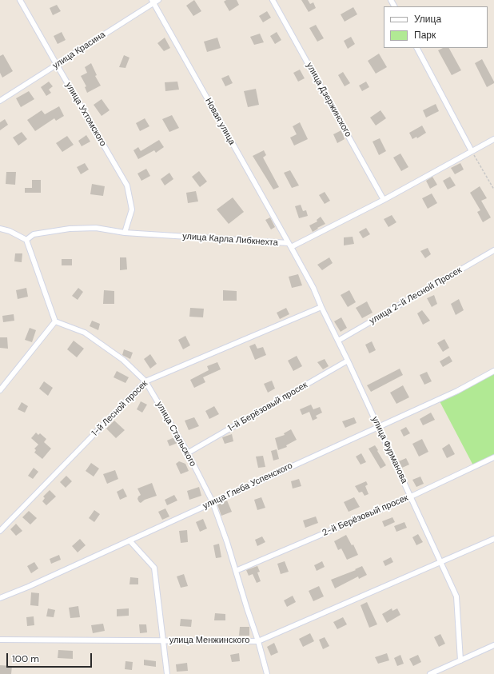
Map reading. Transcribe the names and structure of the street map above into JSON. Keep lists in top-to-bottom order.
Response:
{
  "streets": {
    "street": [
      "улица Красина",
      "улица Дзержинского",
      "улица Ухтомского",
      "Новая улица",
      "улица Карла Либкнехта",
      "улица 2-й Лесной Просек",
      "1-й Берёзовый просек",
      "1-й Лесной просек",
      "улица Стальского",
      "улица Фурманова",
      "улица Глеба Успенского",
      "2-й Берёзовый просек",
      "улица Менжинского"
    ]
  },
  "crossings": [
    ["улица Красина", "улица Ухтомского"],
    ["улица Красина", "Новая улица"],
    ["улица Ухтомского", "улица Карла Либкнехта"],
    ["Новая улица", "улица Карла Либкнехта"],
    ["Новая улица", "улица Фурманова"],
    ["улица Карла Либкнехта", "улица Фурманова"],
    ["улица 2-й Лесной Просек", "улица Фурманова"],
    ["1-й Берёзовый просек", "улица Стальского"],
    ["1-й Берёзовый просек", "улица Фурманова"],
    ["1-й Лесной просек", "улица Стальского"],
    ["1-й Лесной просек", "улица Фурманова"],
    ["улица Стальского", "улица Глеба Успенского"],
    ["улица Стальского", "2-й Берёзовый просек"],
    ["улица Стальского", "улица Менжинского"],
    ["улица Фурманова", "улица Глеба Успенского"],
    ["улица Фурманова", "2-й Берёзовый просек"],
    ["улица Фурманова", "улица Менжинского"]
  ],
  "legend": ["Улица", "Парк"],
  "scale_bar": "100 m"
}
